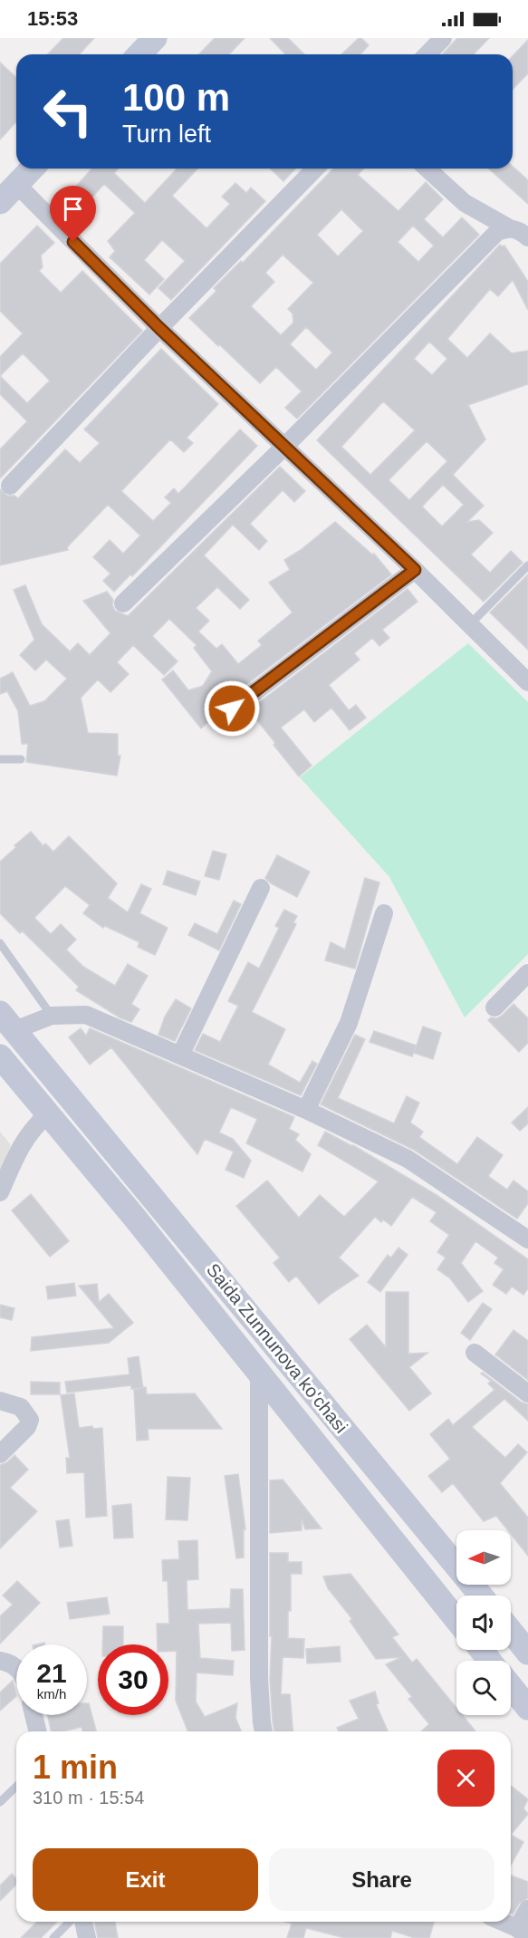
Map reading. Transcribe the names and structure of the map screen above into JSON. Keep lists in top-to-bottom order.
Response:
{
  "streets": {
    "main road": ["Saida Zunnunova ko'chasi"]
  },
  "north": "left",
  "page": {
    "status": "15:53",
    "turn": ["100 m", "Turn left"],
    "speed": "21 km/h",
    "limit": "30",
    "heading": ["1 min", "310 m · 15:54"],
    "buttons": ["Exit", "Share"]
  }
}
